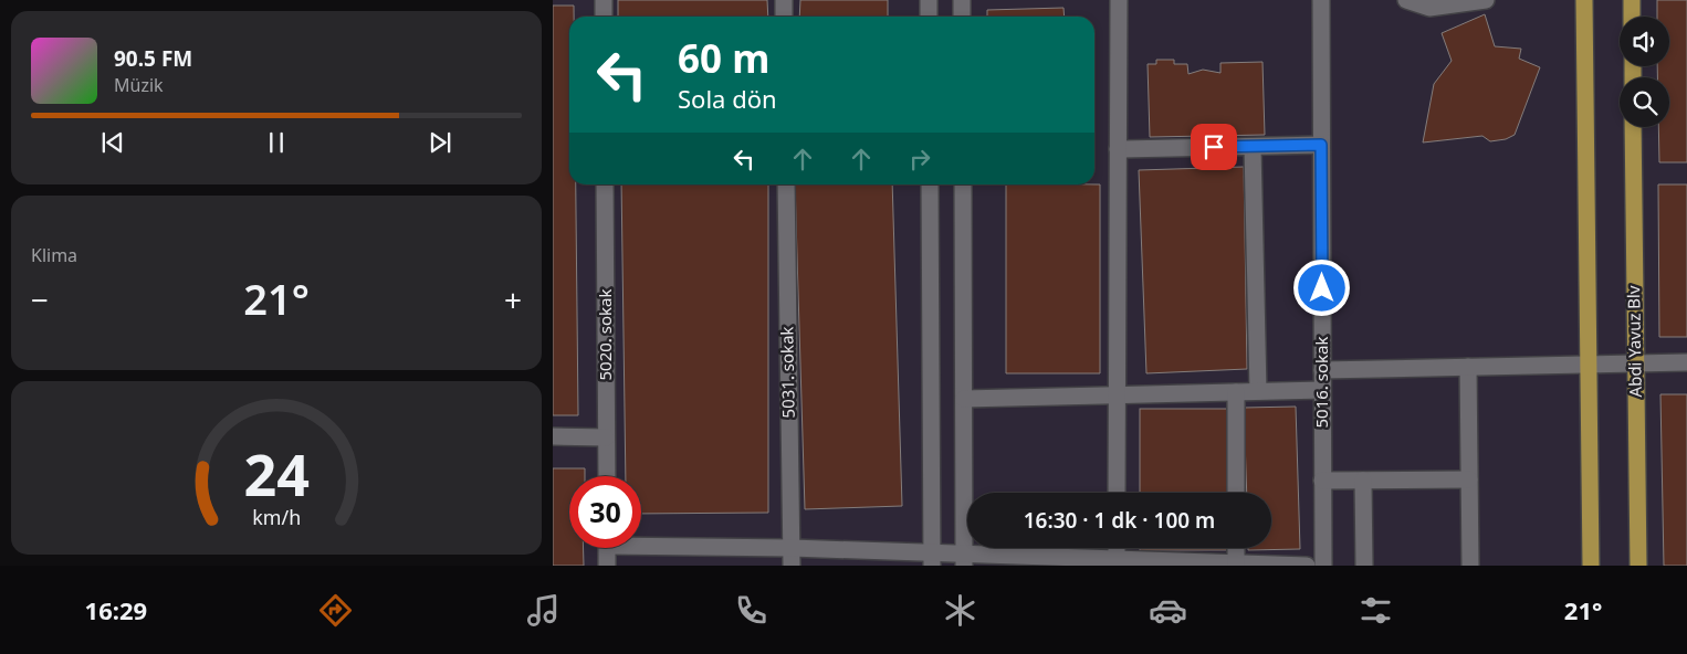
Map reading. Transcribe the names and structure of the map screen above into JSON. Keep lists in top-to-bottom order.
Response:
{
  "streets": {
    "main road": ["Abdi Yavuz Blv"],
    "street": ["5020. sokak", "5031. sokak", "5016. sokak"]
  },
  "page": {
    "turn": ["60 m", "Sola dön"],
    "song": ["90.5 FM", "Müzik"],
    "tile": "Klima",
    "heat": ["−", "21°", "+"],
    "limit": "30",
    "trip": "16:30 · 1 dk · 100 m",
    "tabs": ["16:29", "21°"],
    "gauge": ["24", "km/h"]
  }
}
